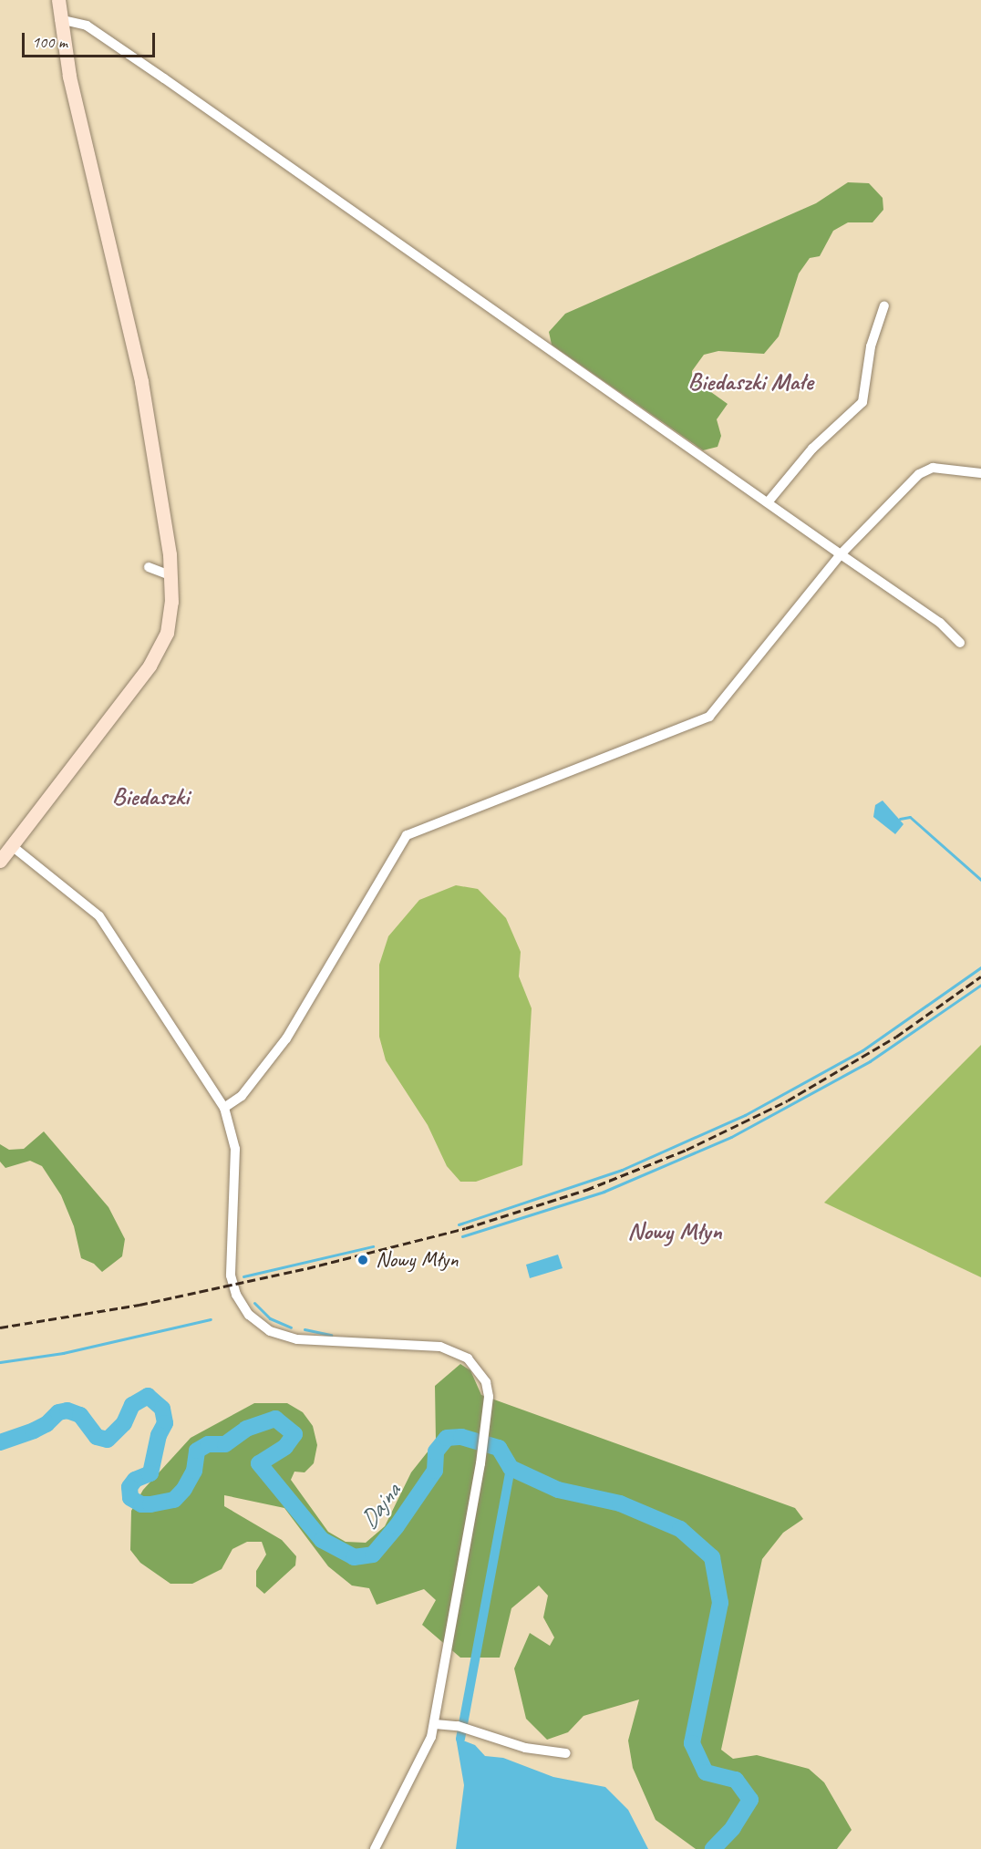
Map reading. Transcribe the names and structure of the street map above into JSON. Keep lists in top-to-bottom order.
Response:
{
  "districts": ["Biedaszki Małe", "Biedaszki", "Nowy Młyn"],
  "water": ["Dajna"],
  "places": ["Nowy Młyn"],
  "scale_bar": "100 m"
}
